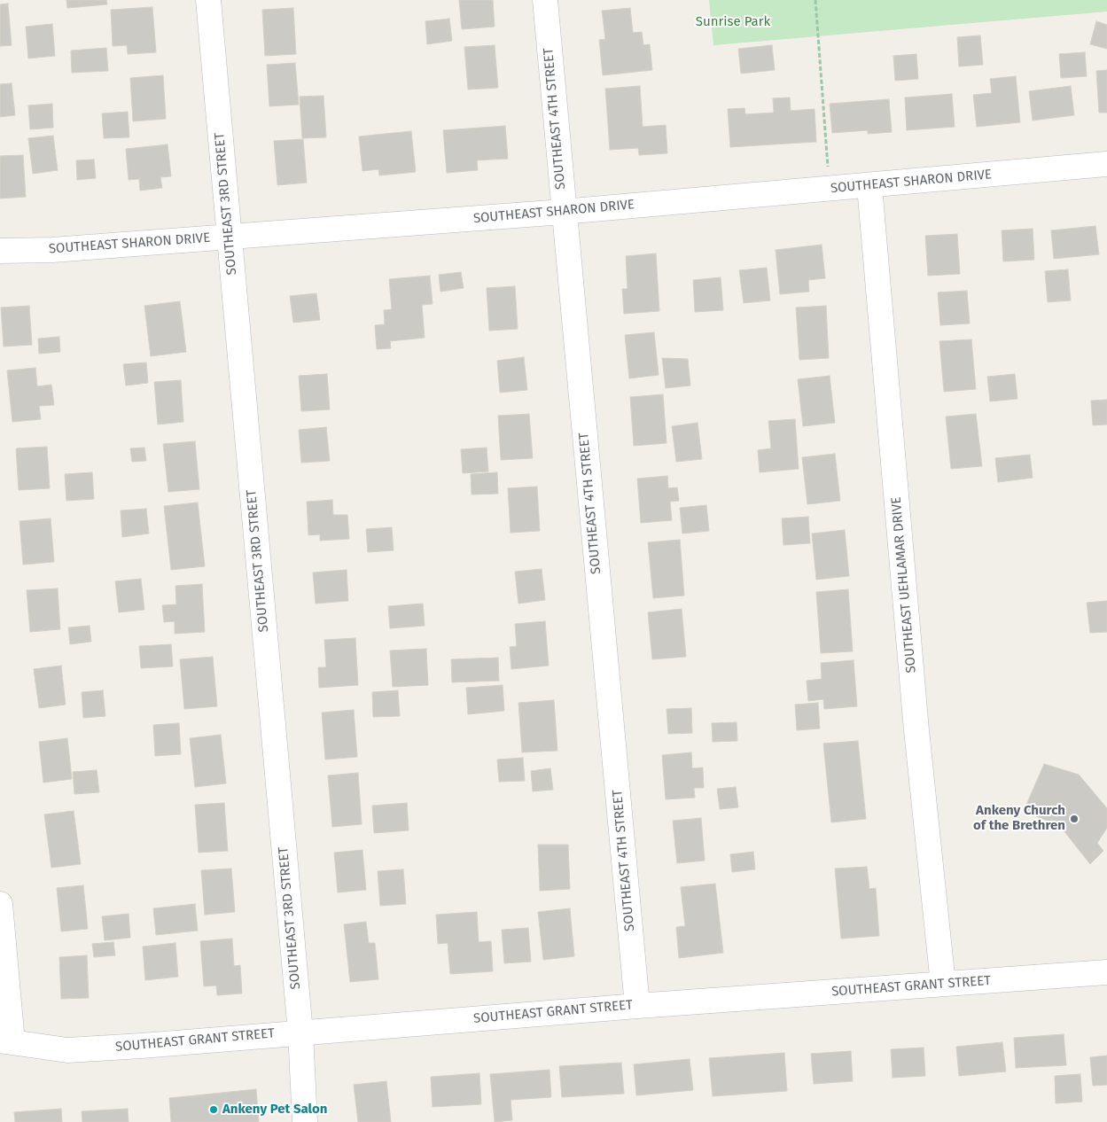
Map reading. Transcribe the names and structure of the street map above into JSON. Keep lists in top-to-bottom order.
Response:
{
  "streets": {
    "street": [
      "SOUTHEAST 4TH STREET",
      "SOUTHEAST SHARON DRIVE",
      "SOUTHEAST 3RD STREET",
      "SOUTHEAST UEHLAMAR DRIVE",
      "SOUTHEAST GRANT STREET"
    ]
  },
  "crossings": [
    ["SOUTHEAST 4TH STREET", "SOUTHEAST SHARON DRIVE"],
    ["SOUTHEAST 4TH STREET", "SOUTHEAST GRANT STREET"],
    ["SOUTHEAST SHARON DRIVE", "SOUTHEAST 3RD STREET"],
    ["SOUTHEAST SHARON DRIVE", "SOUTHEAST UEHLAMAR DRIVE"],
    ["SOUTHEAST 3RD STREET", "SOUTHEAST GRANT STREET"],
    ["SOUTHEAST UEHLAMAR DRIVE", "SOUTHEAST GRANT STREET"]
  ],
  "parks": ["Sunrise Park"],
  "places": ["Ankeny Church of the Brethren", "Ankeny Pet Salon"]
}
